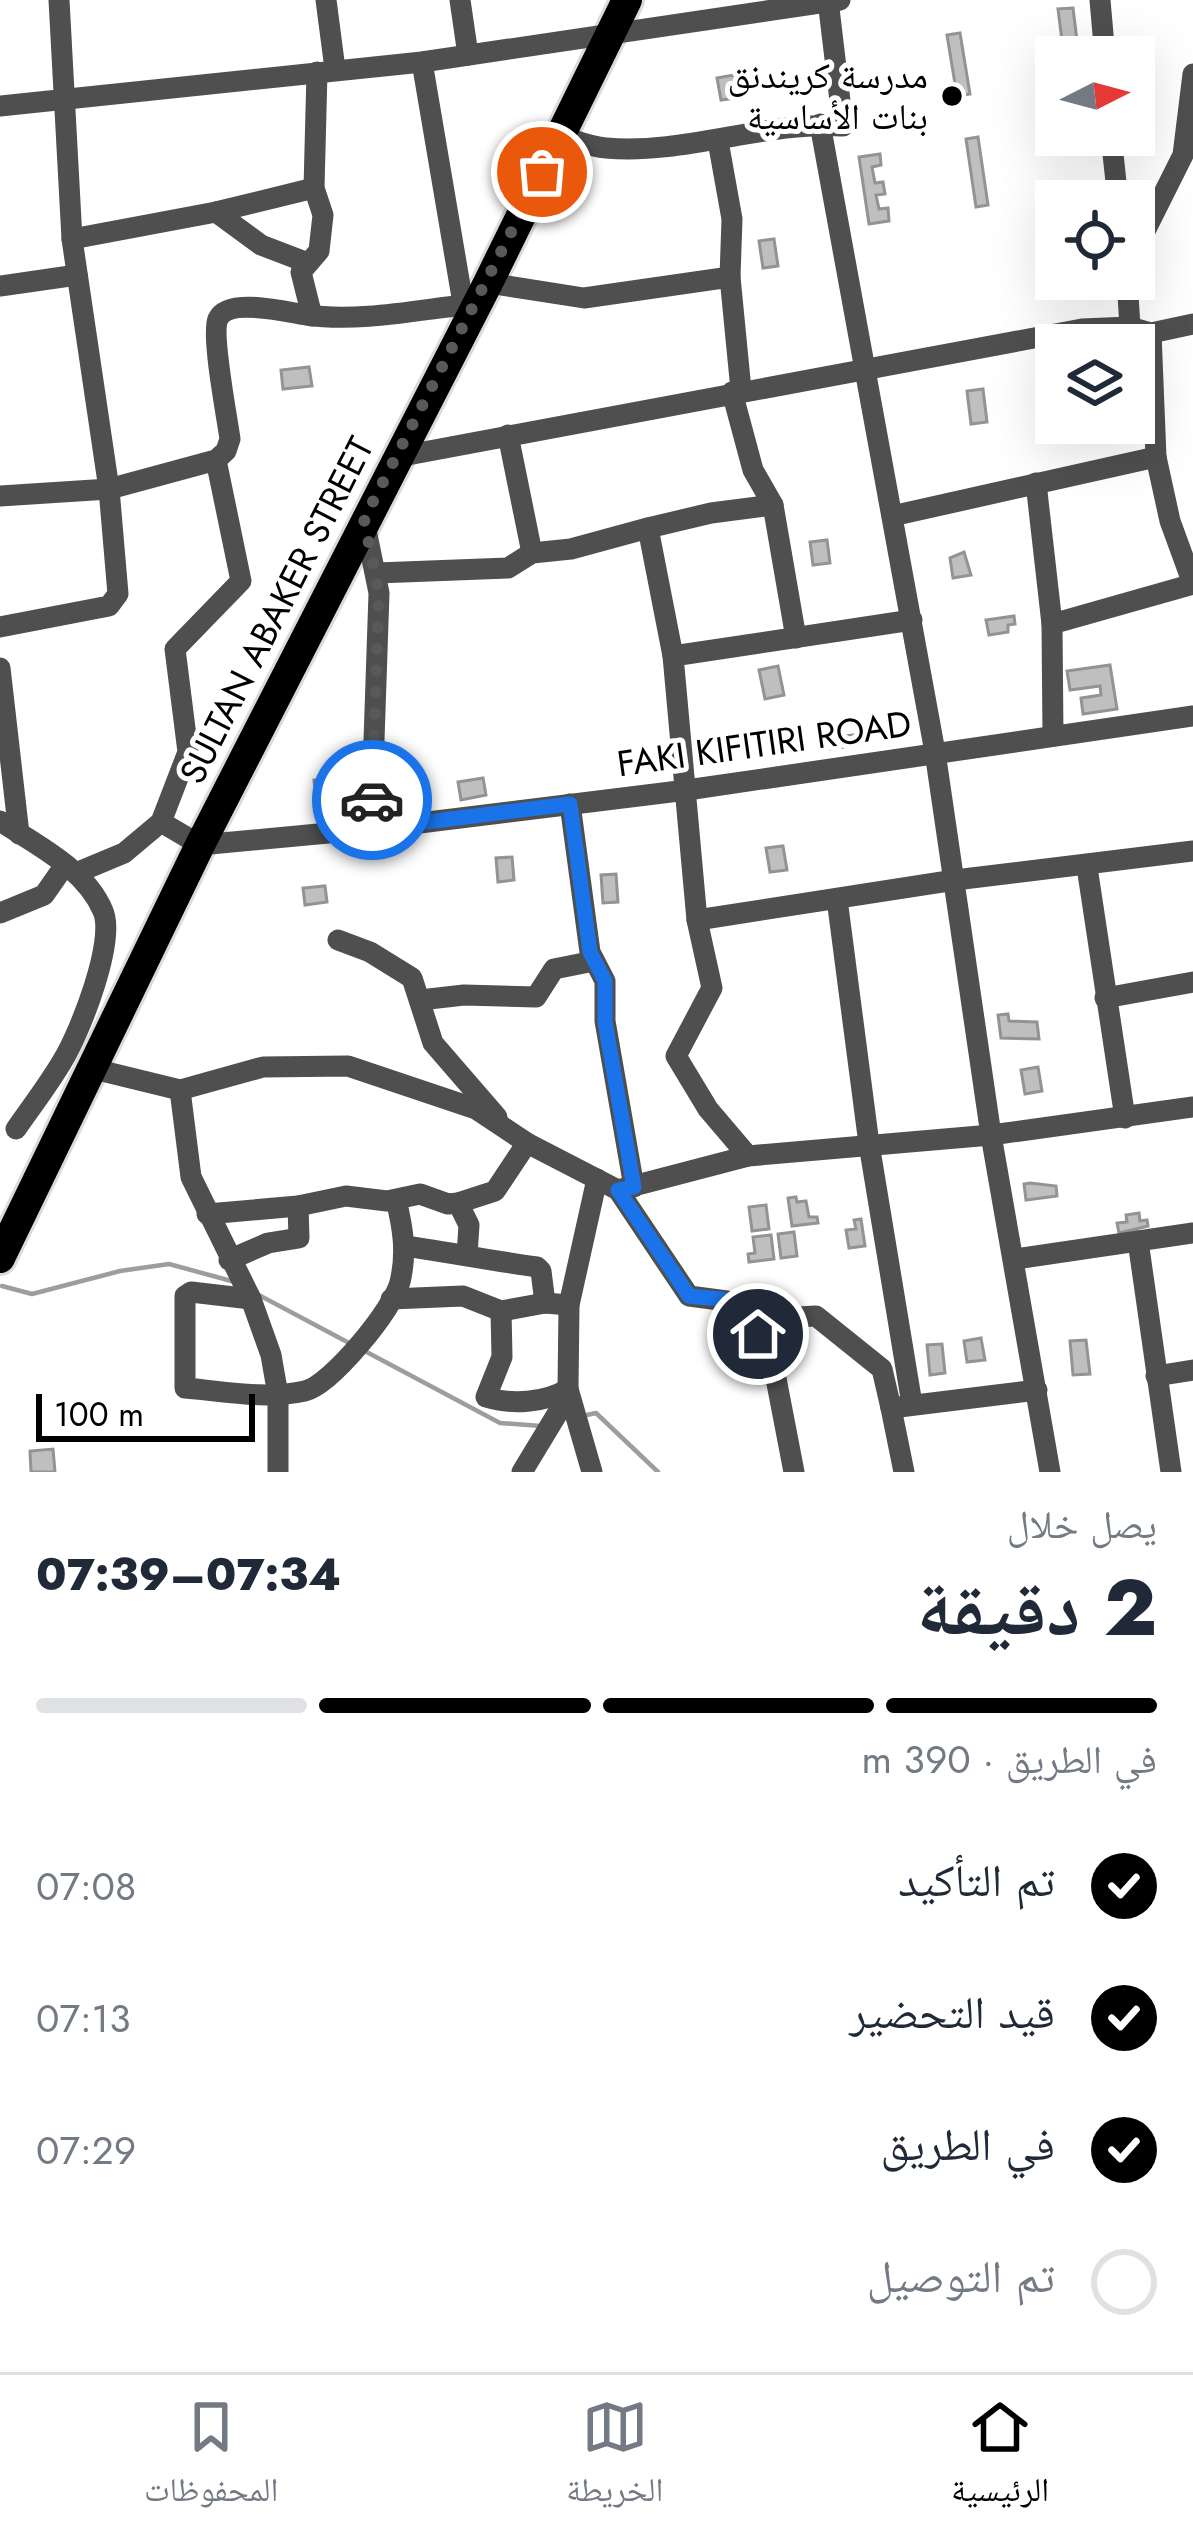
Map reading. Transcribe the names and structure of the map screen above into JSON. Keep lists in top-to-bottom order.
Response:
{
  "streets": {
    "highway": ["SULTAN ABAKER STREET"],
    "street": ["FAKI KIFITIRI ROAD"]
  },
  "crossings": [
    ["SULTAN ABAKER STREET", "FAKI KIFITIRI ROAD"]
  ],
  "places": ["مدرسة كريندنق بنات الأساسية"],
  "scale_bar": "100 m",
  "north": "right",
  "page": {
    "scale": "100 m",
    "heading": ["2 دقيقة", "يصل خلال", "07:34–07:39"],
    "bar": "في الطريق · 390 m",
    "list": [
      ["تم التأكيد", "07:08"],
      ["قيد التحضير", "07:13"],
      ["في الطريق", "07:29"],
      "تم التوصيل"
    ],
    "tabs": ["الرئيسية", "الخريطة", "المحفوظات"]
  }
}
